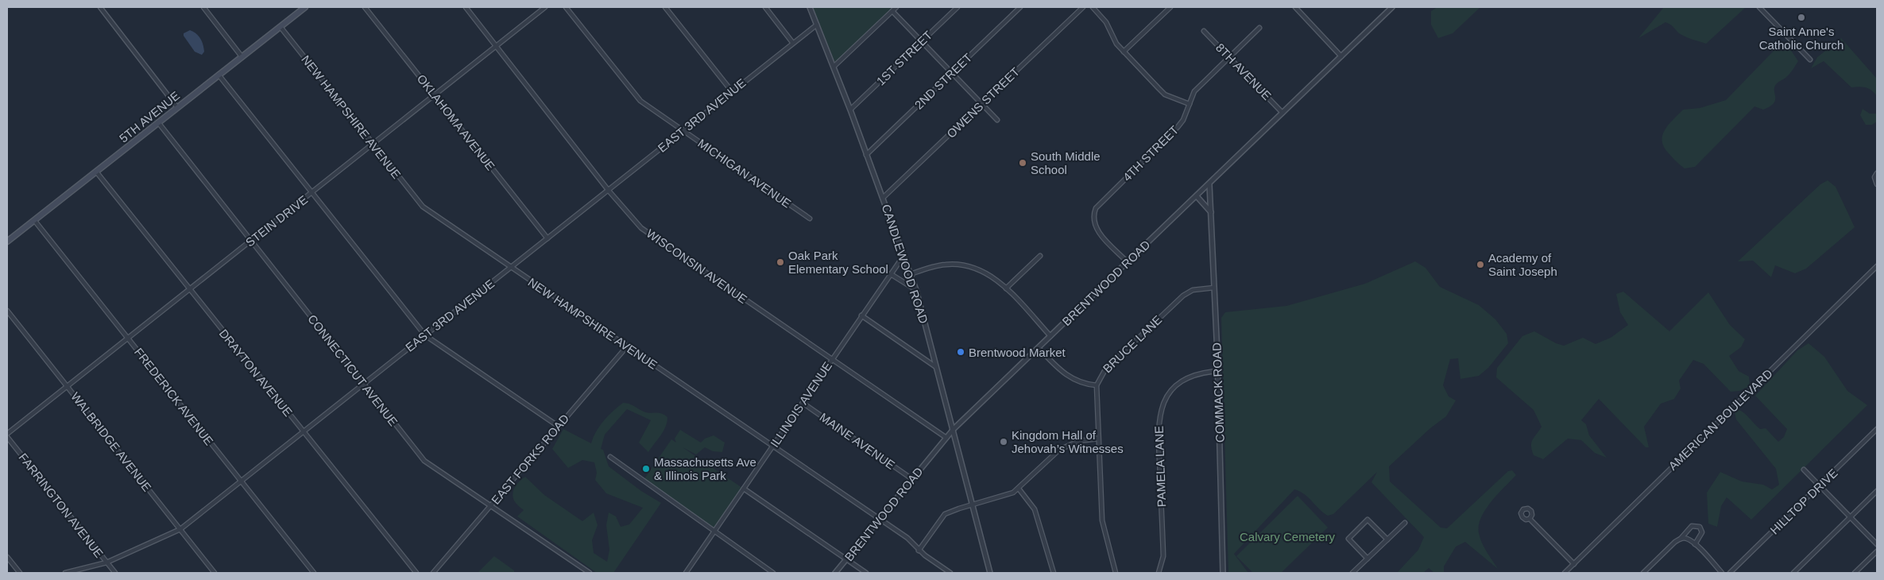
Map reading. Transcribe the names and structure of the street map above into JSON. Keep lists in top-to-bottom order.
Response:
{
  "streets": {
    "main road": ["5TH AVENUE"],
    "street": [
      "1ST STREET",
      "8TH AVENUE",
      "2ND STREET",
      "OWENS STREET",
      "EAST 3RD AVENUE",
      "NEW HAMPSHIRE AVENUE",
      "OKLAHOMA AVENUE",
      "4TH STREET",
      "MICHIGAN AVENUE",
      "STEIN DRIVE",
      "CANDLEWOOD ROAD",
      "WISCONSIN AVENUE",
      "BRENTWOOD ROAD",
      "BRUCE LANE",
      "CONNECTICUT AVENUE",
      "DRAYTON AVENUE",
      "COMMACK ROAD",
      "FREDERICK AVENUE",
      "ILLINOIS AVENUE",
      "AMERICAN BOULEVARD",
      "MAINE AVENUE",
      "WALBRIDGE AVENUE",
      "EAST FORKS ROAD",
      "PAMELA LANE",
      "HILLTOP DRIVE",
      "FARRINGTON AVENUE"
    ]
  },
  "crossings": [
    ["1ST STREET", "CANDLEWOOD ROAD"],
    ["8TH AVENUE", "4TH STREET"],
    ["8TH AVENUE", "BRENTWOOD ROAD"],
    ["2ND STREET", "CANDLEWOOD ROAD"],
    ["OWENS STREET", "CANDLEWOOD ROAD"],
    ["EAST 3RD AVENUE", "NEW HAMPSHIRE AVENUE"],
    ["EAST 3RD AVENUE", "OKLAHOMA AVENUE"],
    ["EAST 3RD AVENUE", "MICHIGAN AVENUE"],
    ["EAST 3RD AVENUE", "CANDLEWOOD ROAD"],
    ["EAST 3RD AVENUE", "WISCONSIN AVENUE"],
    ["EAST 3RD AVENUE", "CONNECTICUT AVENUE"],
    ["EAST 3RD AVENUE", "DRAYTON AVENUE"],
    ["EAST 3RD AVENUE", "FREDERICK AVENUE"],
    ["EAST 3RD AVENUE", "WALBRIDGE AVENUE"],
    ["EAST 3RD AVENUE", "FARRINGTON AVENUE"],
    ["5TH AVENUE", "NEW HAMPSHIRE AVENUE"],
    ["5TH AVENUE", "CONNECTICUT AVENUE"],
    ["5TH AVENUE", "DRAYTON AVENUE"],
    ["5TH AVENUE", "FREDERICK AVENUE"],
    ["NEW HAMPSHIRE AVENUE", "STEIN DRIVE"],
    ["NEW HAMPSHIRE AVENUE", "BRENTWOOD ROAD"],
    ["NEW HAMPSHIRE AVENUE", "ILLINOIS AVENUE"],
    ["NEW HAMPSHIRE AVENUE", "EAST FORKS ROAD"],
    ["OKLAHOMA AVENUE", "STEIN DRIVE"],
    ["4TH STREET", "BRENTWOOD ROAD"],
    ["STEIN DRIVE", "WISCONSIN AVENUE"],
    ["STEIN DRIVE", "CONNECTICUT AVENUE"],
    ["STEIN DRIVE", "DRAYTON AVENUE"],
    ["STEIN DRIVE", "FREDERICK AVENUE"],
    ["STEIN DRIVE", "WALBRIDGE AVENUE"],
    ["STEIN DRIVE", "FARRINGTON AVENUE"],
    ["CANDLEWOOD ROAD", "BRENTWOOD ROAD"],
    ["CANDLEWOOD ROAD", "ILLINOIS AVENUE"],
    ["WISCONSIN AVENUE", "BRENTWOOD ROAD"],
    ["WISCONSIN AVENUE", "ILLINOIS AVENUE"],
    ["BRENTWOOD ROAD", "COMMACK ROAD"],
    ["BRENTWOOD ROAD", "MAINE AVENUE"],
    ["BRUCE LANE", "COMMACK ROAD"],
    ["CONNECTICUT AVENUE", "EAST FORKS ROAD"],
    ["COMMACK ROAD", "PAMELA LANE"],
    ["ILLINOIS AVENUE", "MAINE AVENUE"]
  ],
  "parks": ["Calvary Cemetery"],
  "places": [
    "Saint Anne's Catholic Church",
    "South Middle School",
    "Oak Park Elementary School",
    "Academy of Saint Joseph",
    "Brentwood Market",
    "Kingdom Hall of Jehovah’s Witnesses",
    "Massachusetts Ave & Illinois Park"
  ]
}
